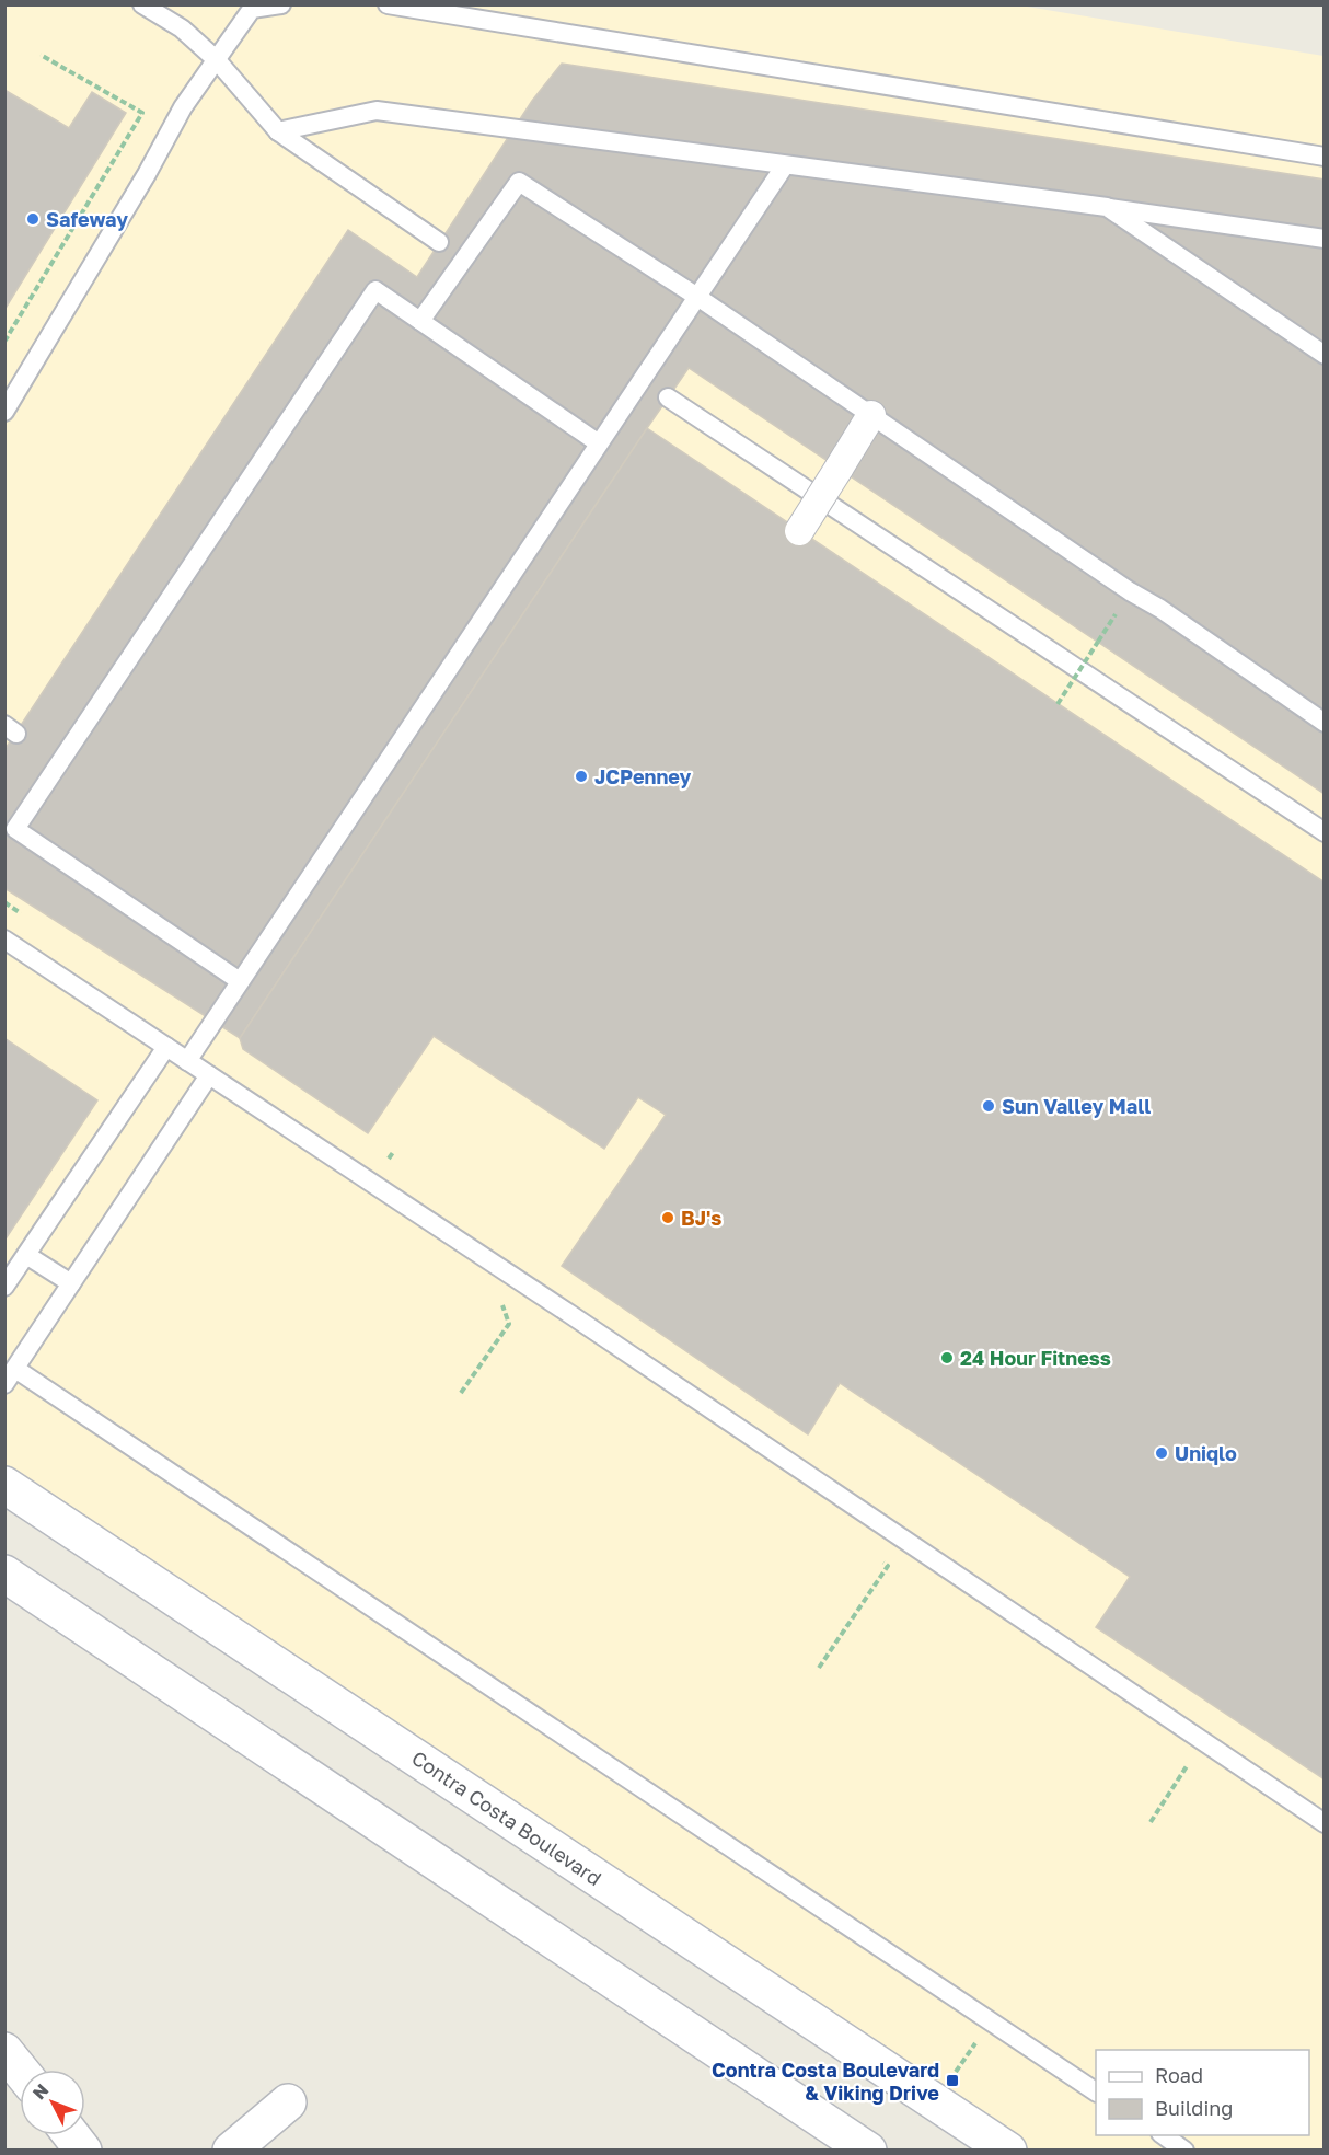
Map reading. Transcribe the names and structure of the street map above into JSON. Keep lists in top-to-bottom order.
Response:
{
  "streets": {
    "main road": ["Contra Costa Boulevard"]
  },
  "places": {
    "other": [
      "Safeway",
      "JCPenney",
      "Sun Valley Mall",
      "BJ's",
      "24 Hour Fitness",
      "Uniqlo"
    ],
    "transit": ["Contra Costa Boulevard & Viking Drive"]
  },
  "legend": ["Road", "Building"],
  "north": "top left"
}
